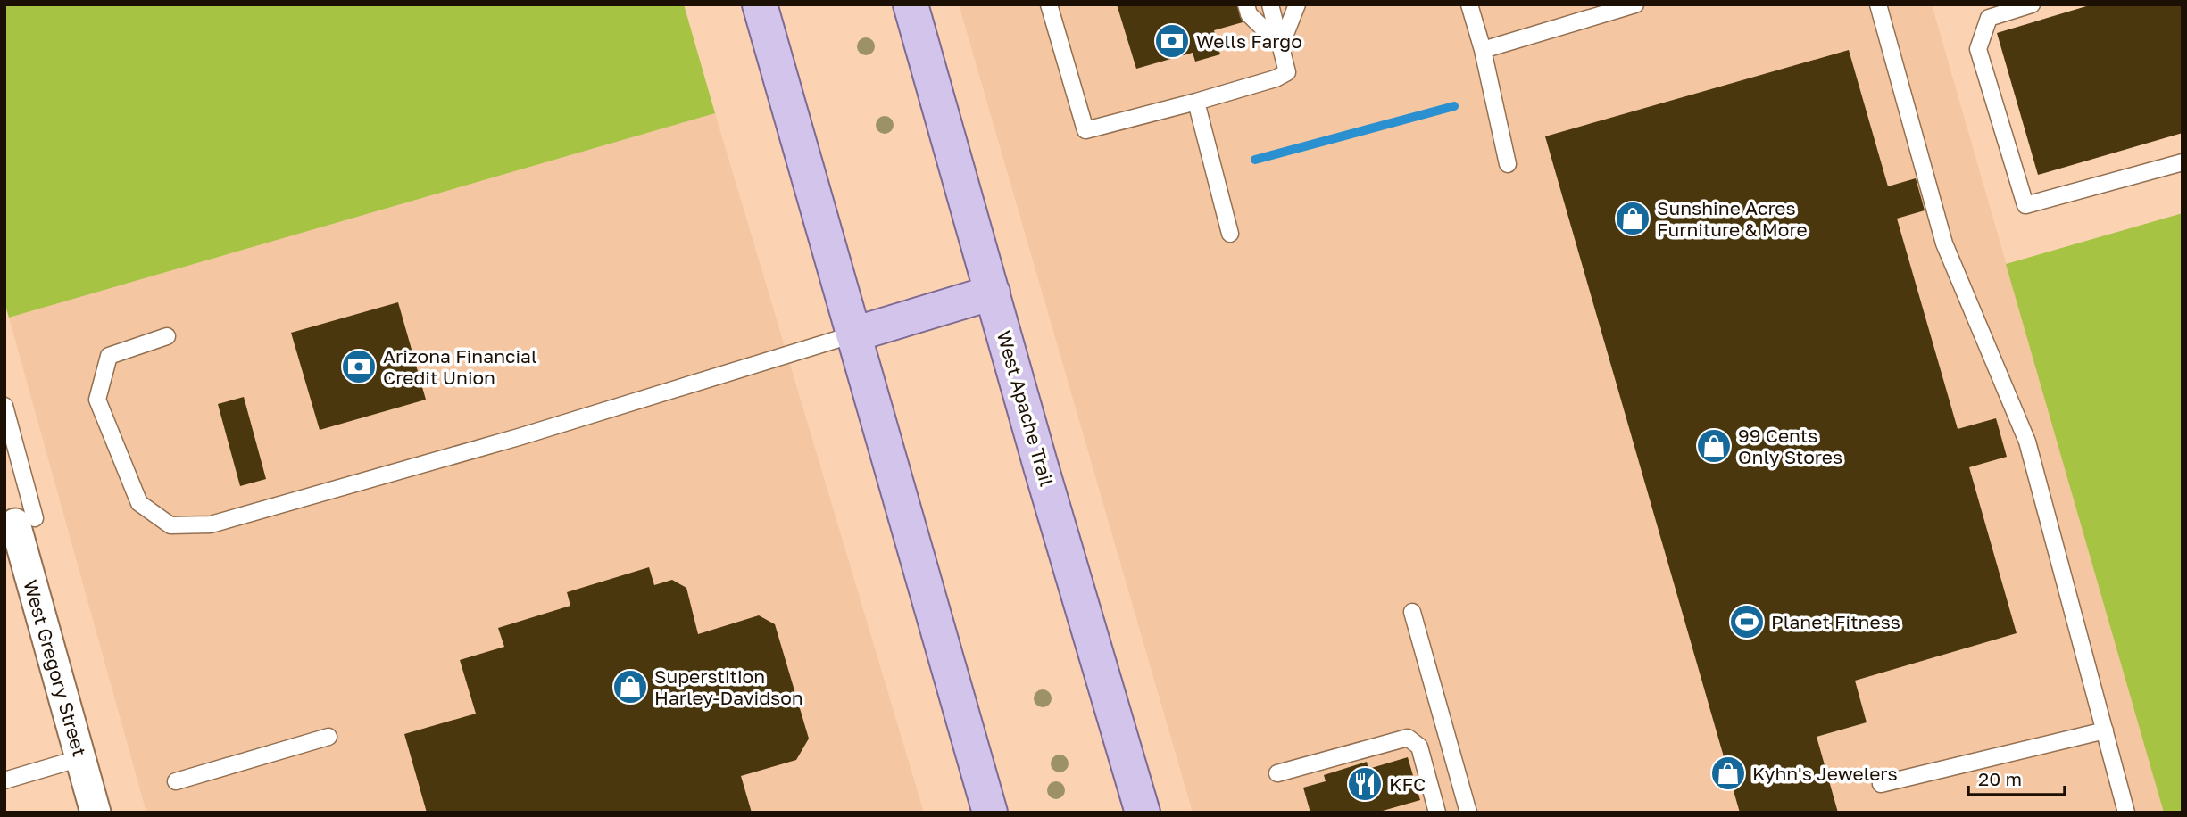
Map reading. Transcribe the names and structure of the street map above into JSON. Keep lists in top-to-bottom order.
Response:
{
  "streets": {
    "main road": ["West Apache Trail"],
    "street": ["West Gregory Street"]
  },
  "places": {
    "bank": ["Wells Fargo", "Arizona Financial Credit Union"],
    "shop": [
      "Sunshine Acres Furniture & More",
      "99 Cents Only Stores",
      "Superstition Harley-Davidson",
      "Kyhn's Jewelers"
    ],
    "sports": ["Planet Fitness"],
    "restaurant": ["KFC"]
  },
  "scale_bar": "20 m"
}
